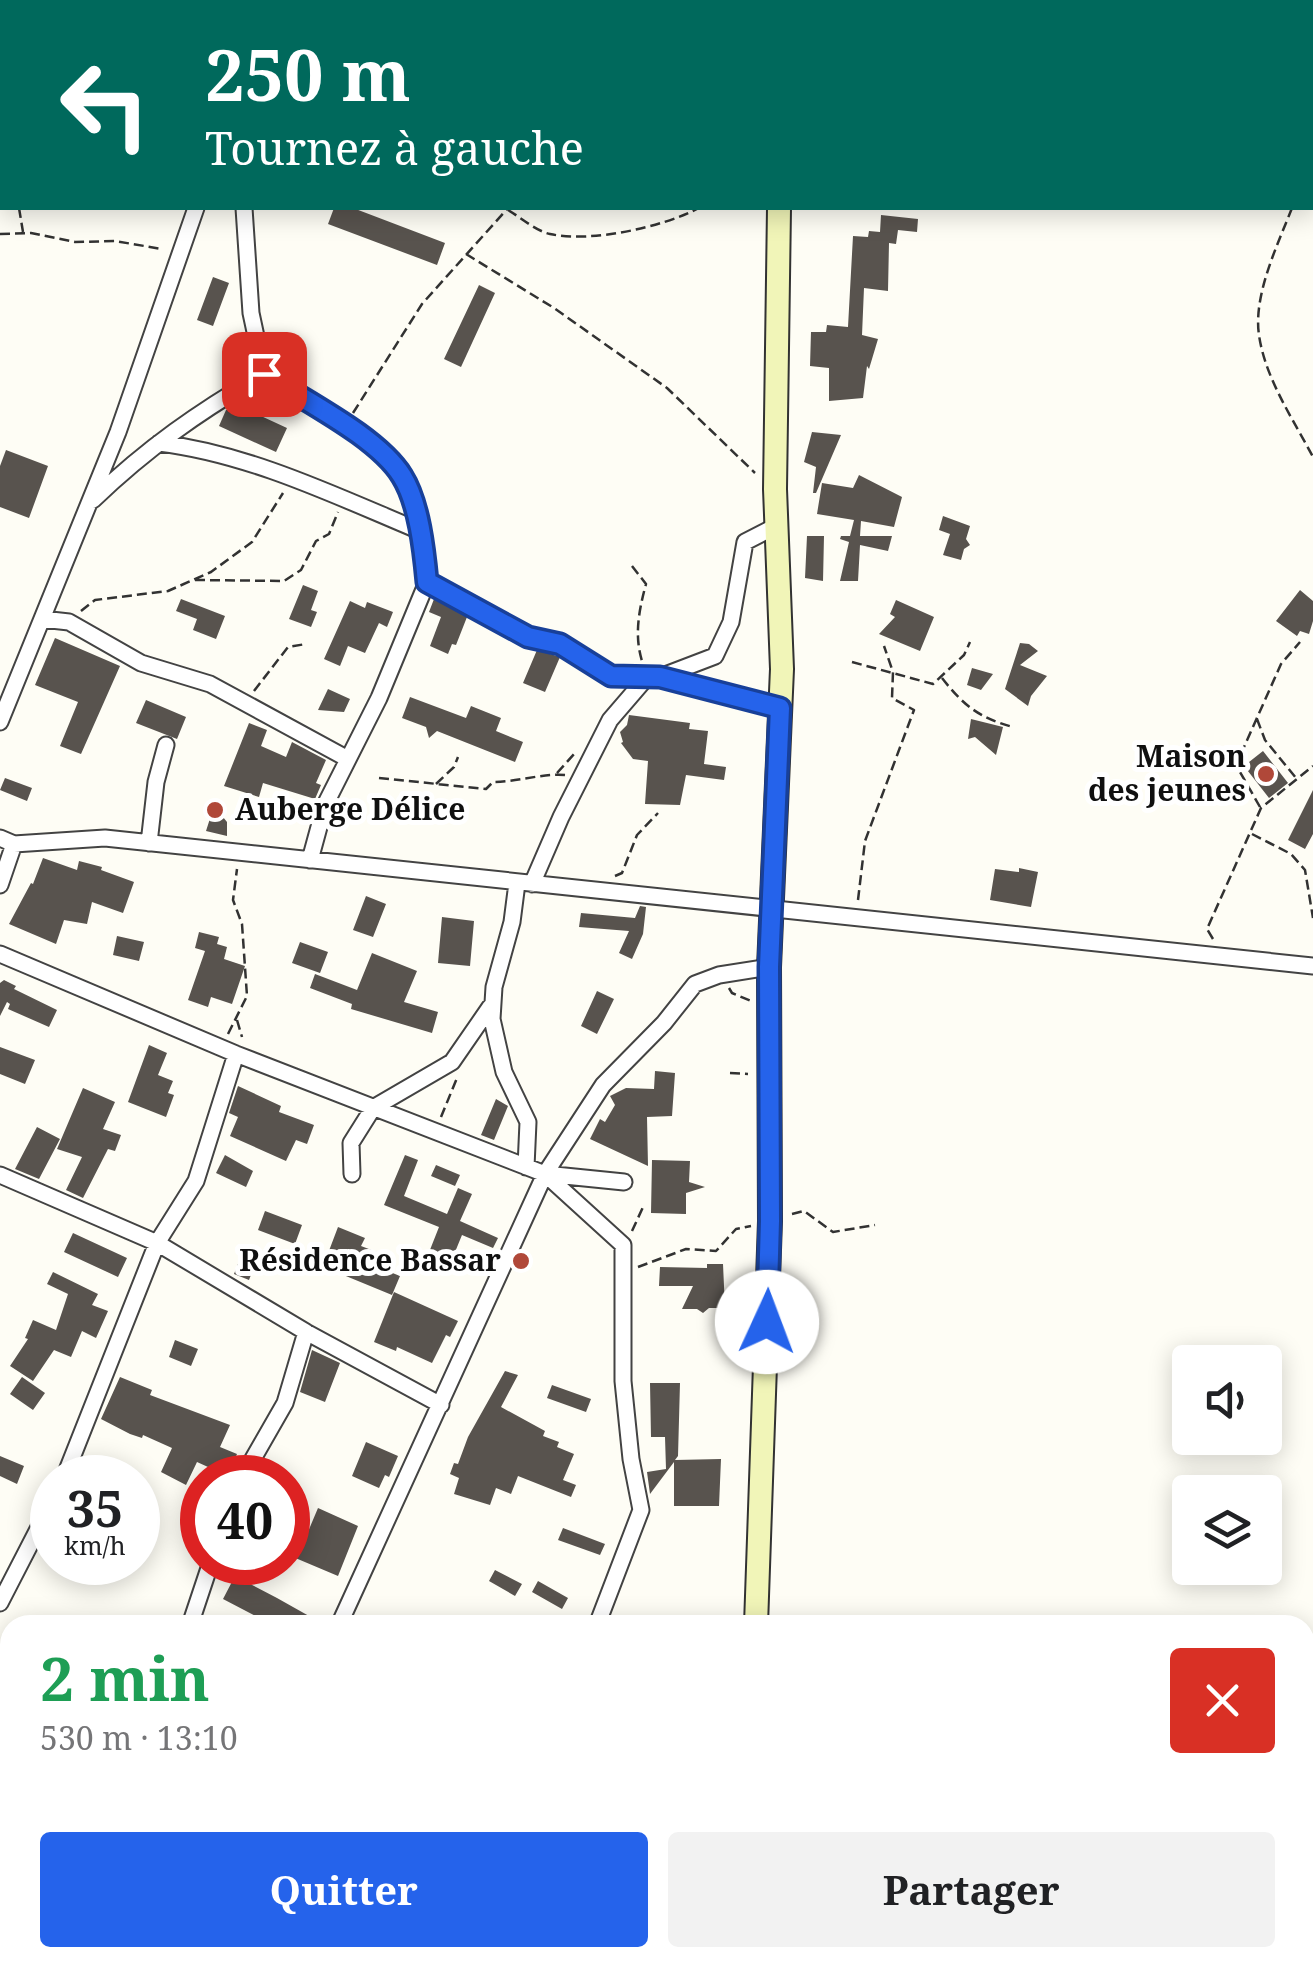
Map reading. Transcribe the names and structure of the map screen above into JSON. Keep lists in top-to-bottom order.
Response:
{
  "places": ["Maison des jeunes", "Auberge Délice", "Résidence Bassar"],
  "page": {
    "turn": ["250 m", "Tournez à gauche"],
    "speed": "35 km/h",
    "limit": "40",
    "heading": ["2 min", "530 m · 13:10"],
    "buttons": ["Quitter", "Partager"]
  }
}
